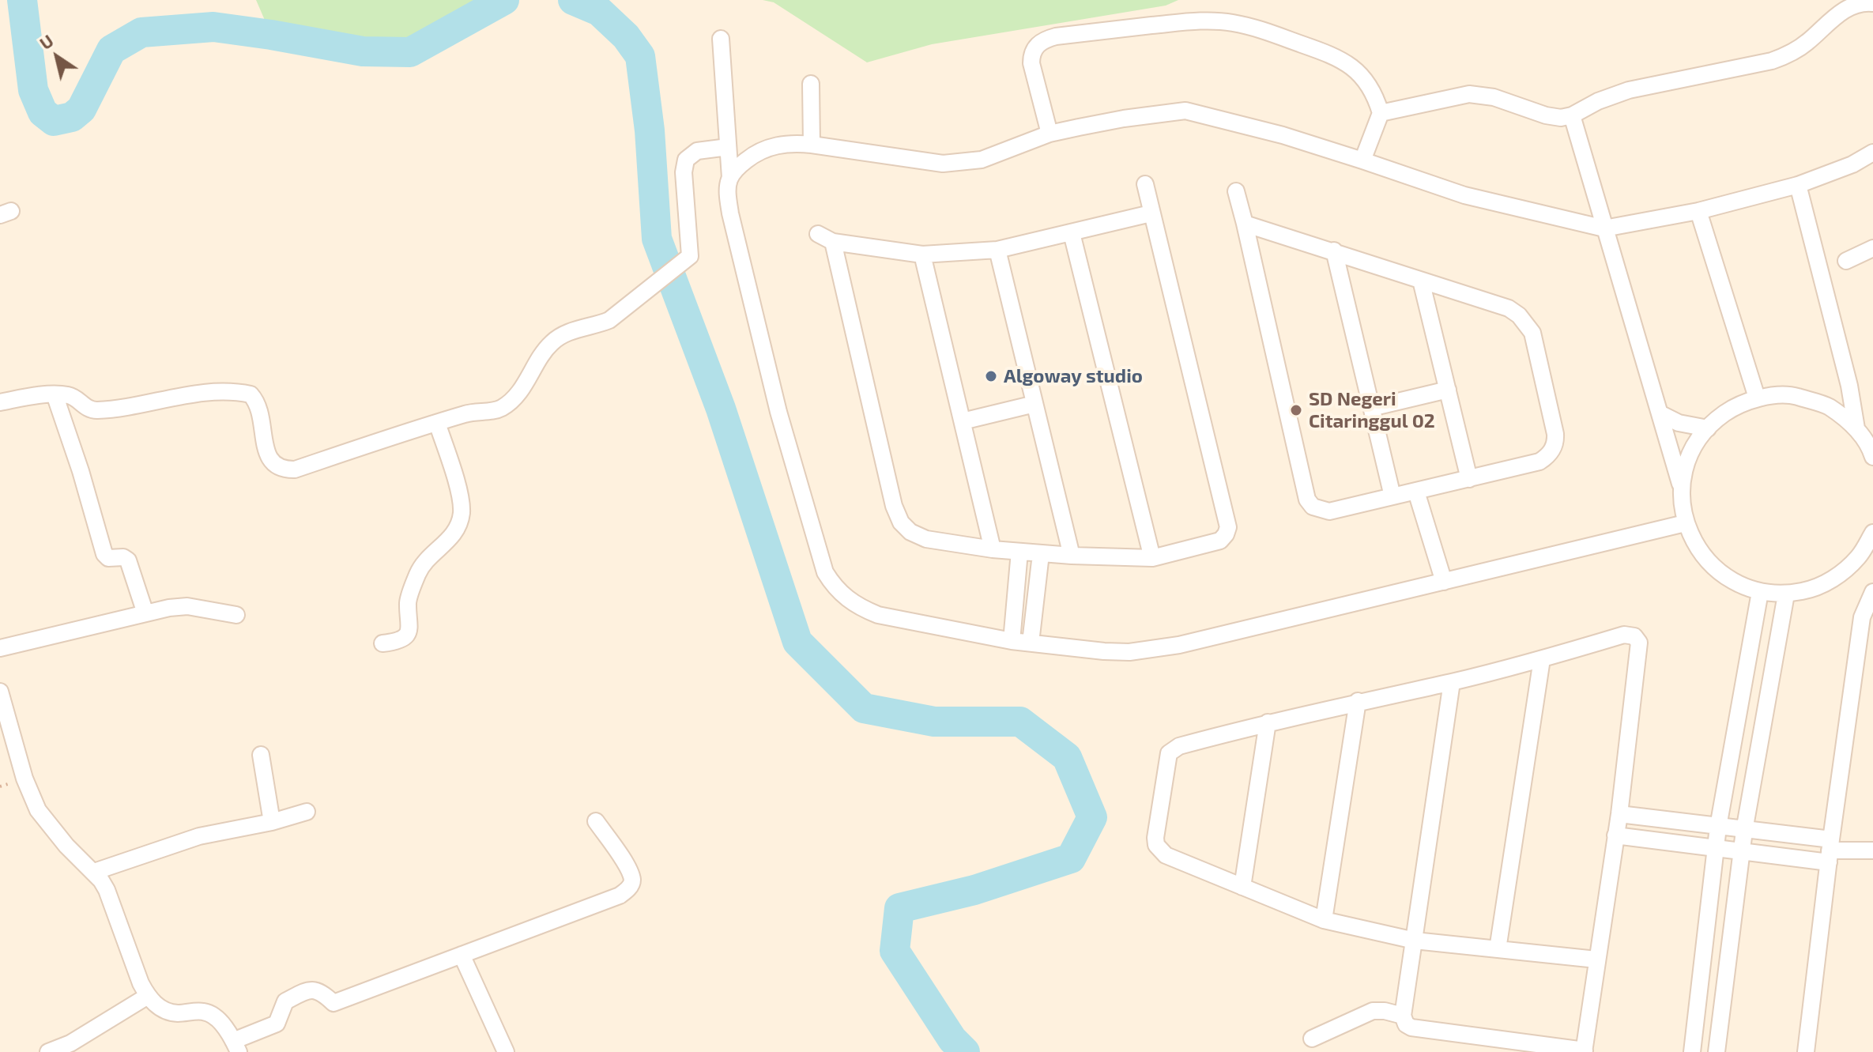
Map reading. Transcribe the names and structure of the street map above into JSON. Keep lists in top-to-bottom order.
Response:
{
  "places": ["Algoway studio", "SD Negeri Citaringgul 02"],
  "north": "top left"
}
